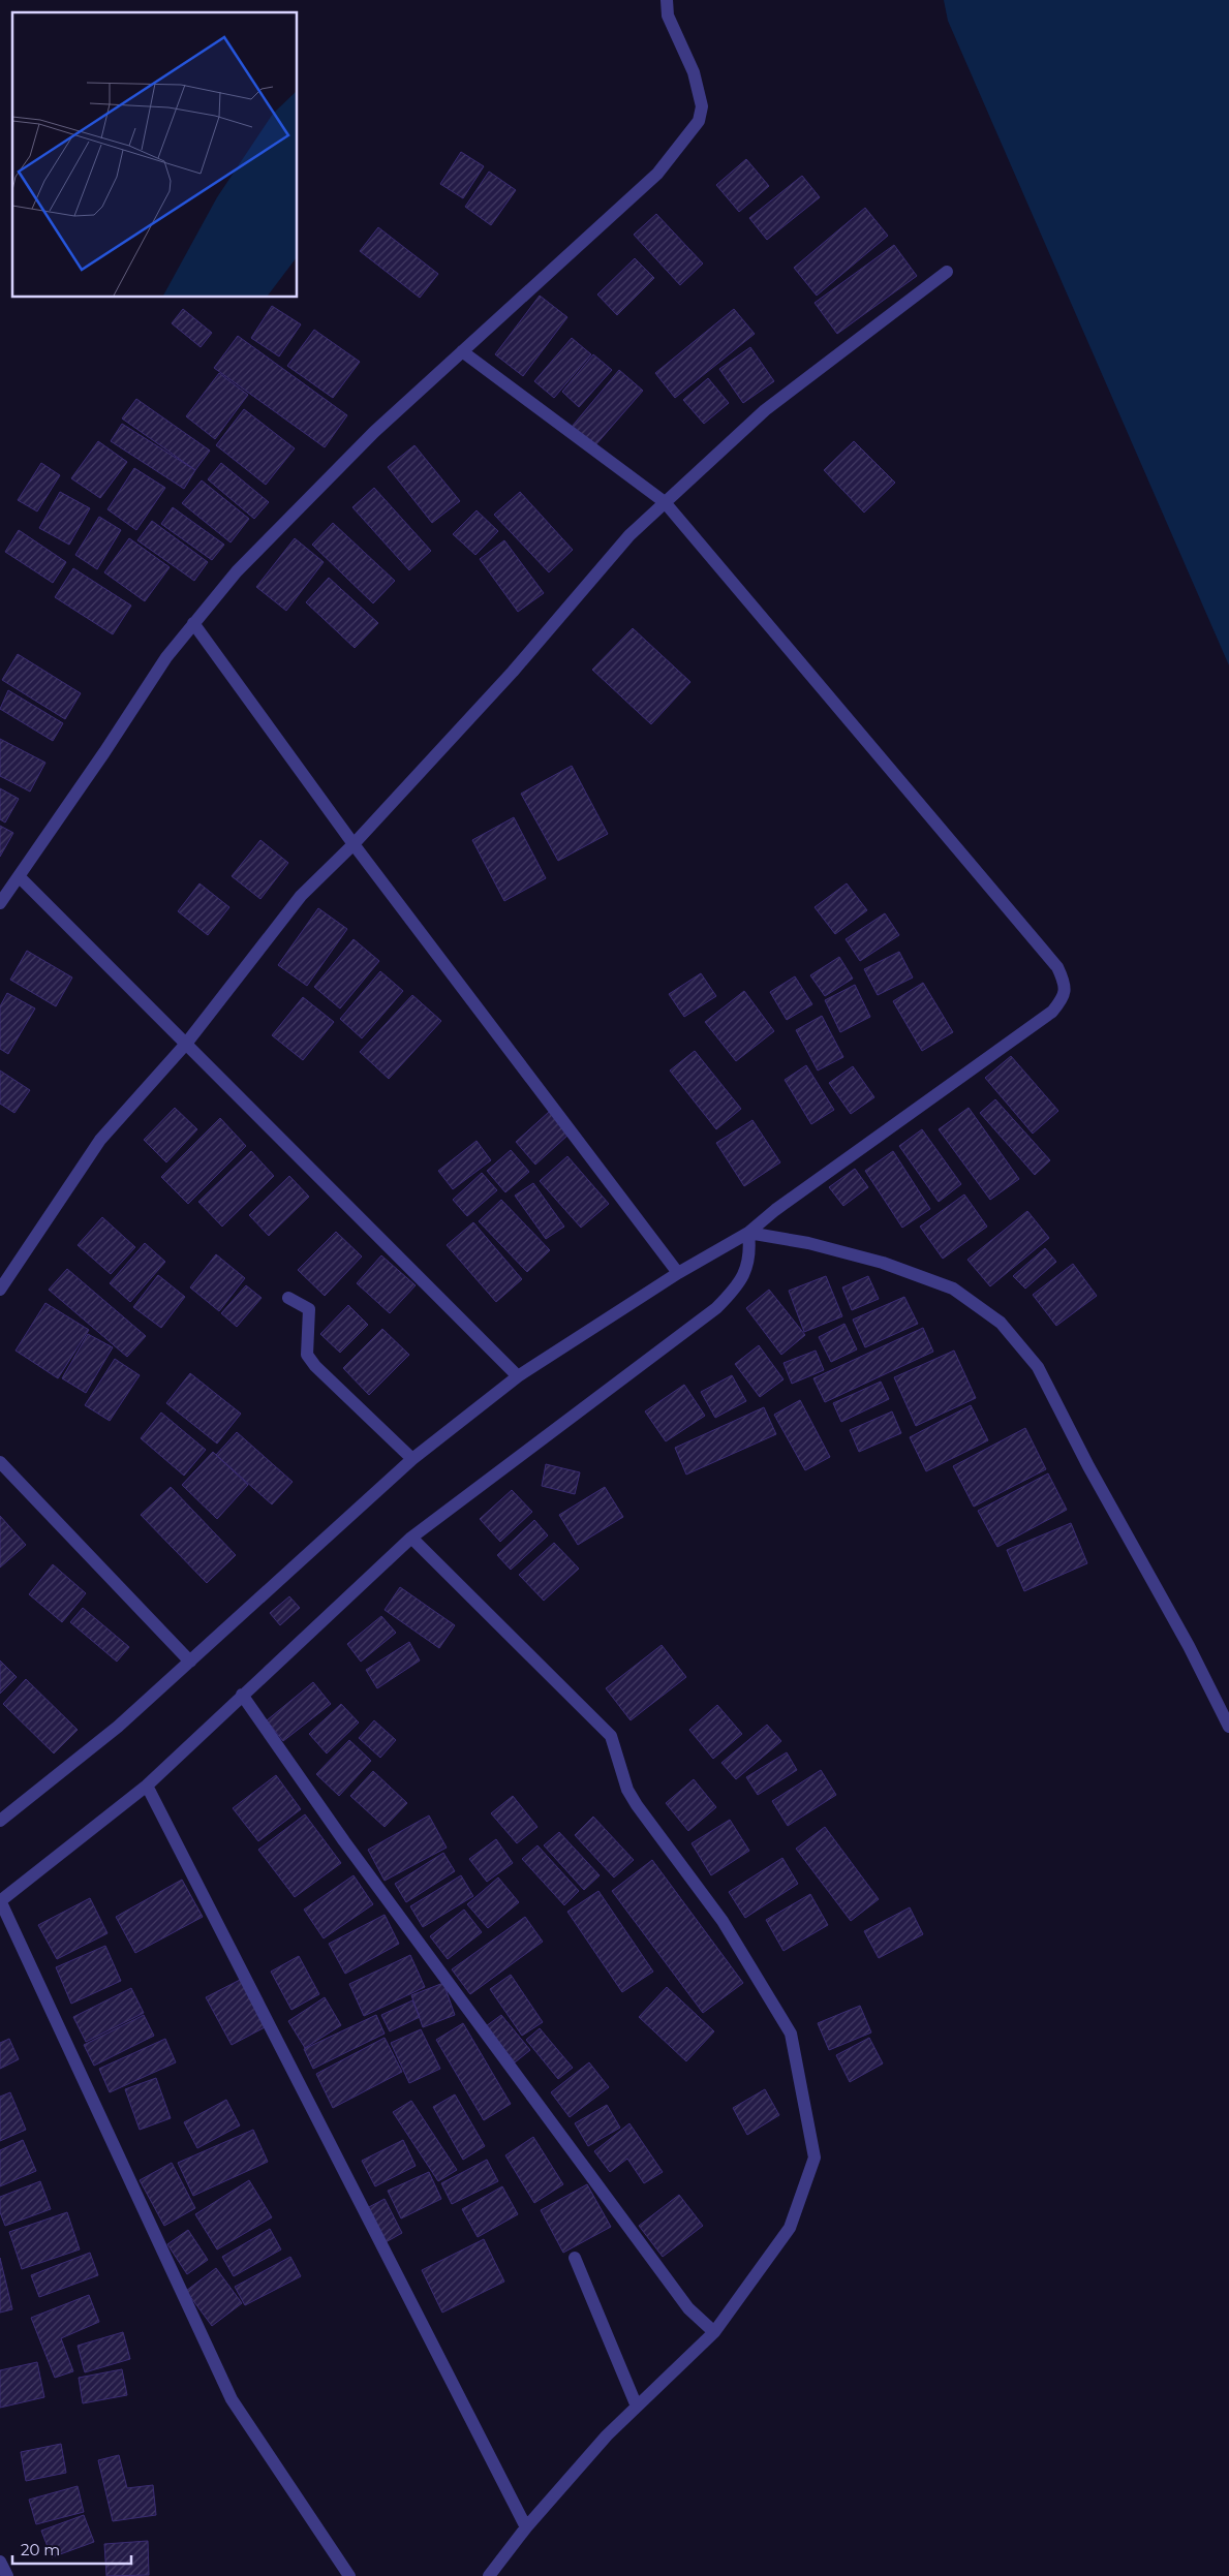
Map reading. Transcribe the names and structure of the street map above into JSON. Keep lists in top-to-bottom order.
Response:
{
  "scale_bar": "20 m"
}
